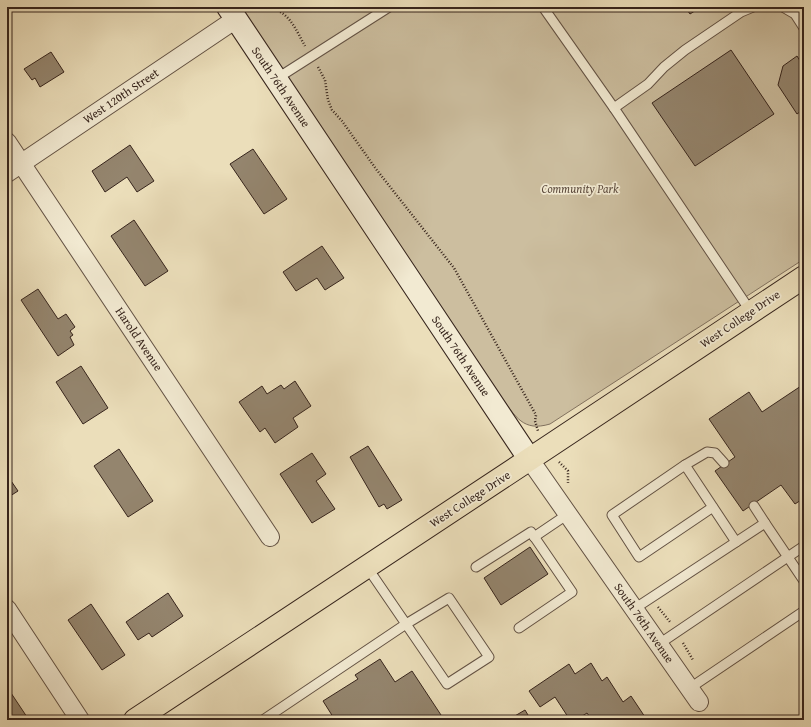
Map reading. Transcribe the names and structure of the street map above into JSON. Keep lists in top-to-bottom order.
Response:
{
  "streets": {
    "main road": ["West College Drive"],
    "street": ["South 76th Avenue", "West 120th Street", "Harold Avenue"]
  },
  "crossings": [
    ["South 76th Avenue", "West 120th Street"],
    ["South 76th Avenue", "West College Drive"],
    ["West 120th Street", "Harold Avenue"]
  ],
  "parks": ["Community Park"]
}
